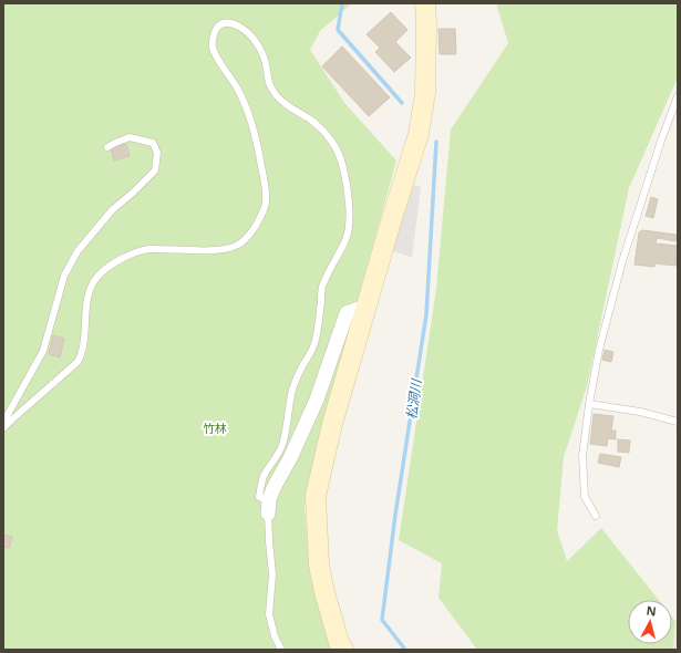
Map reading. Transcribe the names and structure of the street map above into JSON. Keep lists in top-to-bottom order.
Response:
{
  "water": ["松洞川"],
  "parks": ["竹林"],
  "north": "top"
}
